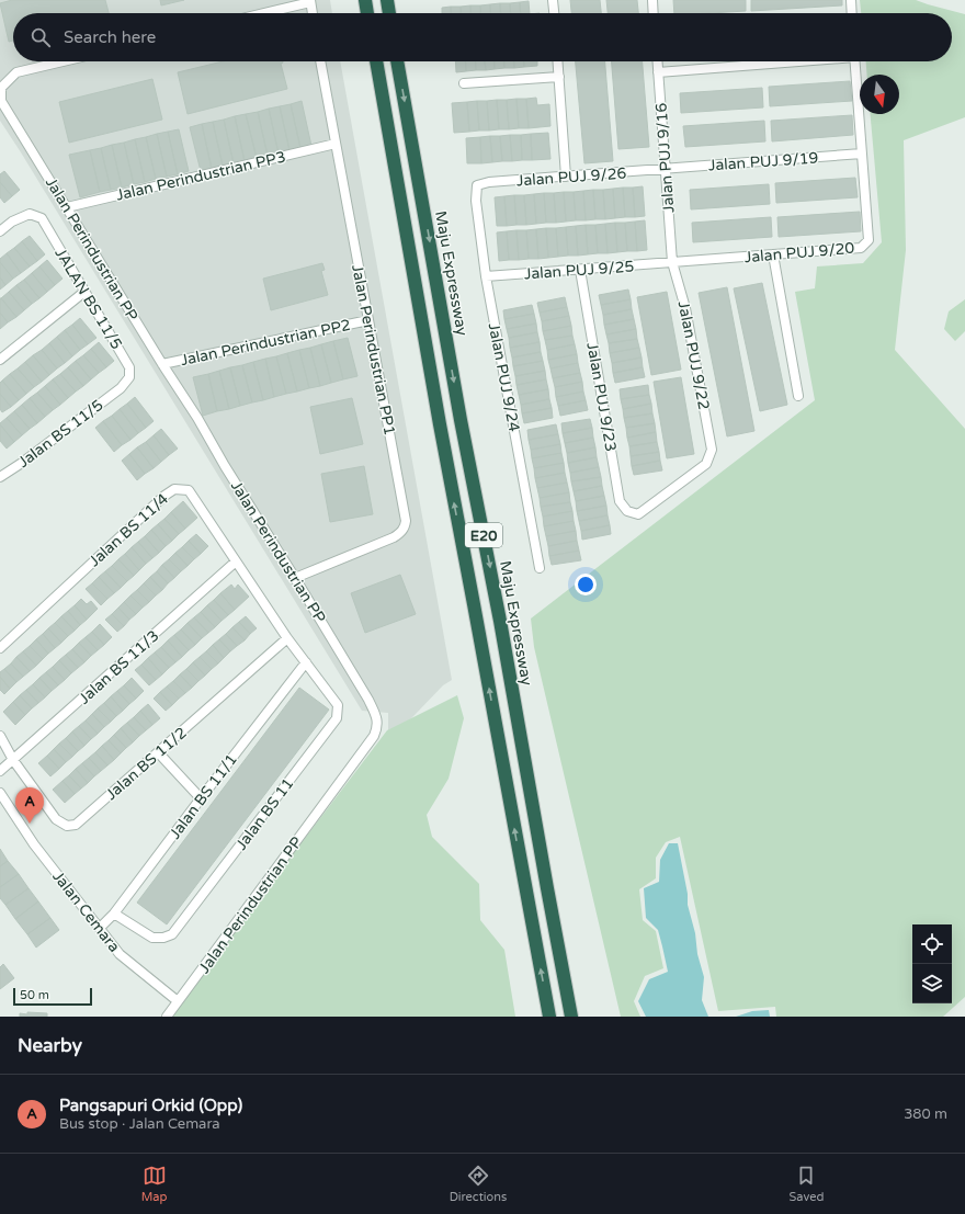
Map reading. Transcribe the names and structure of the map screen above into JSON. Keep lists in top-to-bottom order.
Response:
{
  "streets": {
    "highway": ["Maju Expressway", "E20"],
    "street": [
      "Jalan PUJ 9/16",
      "Jalan PUJ 9/19",
      "Jalan Perindustrian PP3",
      "Jalan PUJ 9/26",
      "Jalan Perindustrian PP",
      "Jalan PUJ 9/20",
      "Jalan PUJ 9/25",
      "JALAN BS 11/5",
      "Jalan Perindustrian PP2",
      "Jalan Perindustrian PP1",
      "Jalan PUJ 9/22",
      "Jalan PUJ 9/24",
      "Jalan PUJ 9/23",
      "Jalan BS 11/5",
      "Jalan BS 11/4",
      "Jalan BS 11/3",
      "Jalan BS 11/2",
      "Jalan BS 11/1",
      "Jalan BS 11",
      "Jalan Cemara"
    ]
  },
  "crossings": [
    ["Jalan PUJ 9/16", "Jalan PUJ 9/19"],
    ["Jalan PUJ 9/16", "Jalan PUJ 9/26"],
    ["Jalan PUJ 9/16", "Jalan PUJ 9/20"],
    ["Jalan PUJ 9/16", "Jalan PUJ 9/25"],
    ["Jalan PUJ 9/16", "Jalan PUJ 9/22"],
    ["Jalan PUJ 9/19", "Jalan PUJ 9/26"],
    ["Jalan PUJ 9/19", "Jalan PUJ 9/20"],
    ["Jalan Perindustrian PP3", "Jalan Perindustrian PP"],
    ["Jalan Perindustrian PP3", "Jalan Perindustrian PP1"],
    ["Jalan PUJ 9/26", "Jalan PUJ 9/24"],
    ["Jalan Perindustrian PP", "Jalan Perindustrian PP2"],
    ["Jalan Perindustrian PP", "Jalan Perindustrian PP1"],
    ["Jalan Perindustrian PP", "Jalan Cemara"],
    ["Jalan PUJ 9/20", "Jalan PUJ 9/25"],
    ["Jalan PUJ 9/20", "Jalan PUJ 9/22"],
    ["Jalan PUJ 9/25", "Jalan PUJ 9/22"],
    ["Jalan PUJ 9/25", "Jalan PUJ 9/24"],
    ["Jalan PUJ 9/25", "Jalan PUJ 9/23"],
    ["JALAN BS 11/5", "Jalan BS 11/5"],
    ["Jalan Perindustrian PP2", "Jalan Perindustrian PP1"],
    ["Jalan PUJ 9/22", "Jalan PUJ 9/23"],
    ["Jalan BS 11/4", "Jalan BS 11/3"],
    ["Jalan BS 11/4", "Jalan BS 11/2"],
    ["Jalan BS 11/4", "Jalan BS 11"],
    ["Jalan BS 11/3", "Jalan BS 11/2"],
    ["Jalan BS 11/2", "Jalan BS 11"],
    ["Jalan BS 11/1", "Jalan BS 11"],
    ["Jalan BS 11/1", "Jalan Cemara"]
  ],
  "scale_bar": "50 m",
  "north": "bottom",
  "page": {
    "search": "Search here",
    "pins": "A",
    "scale": "50 m",
    "heading": "Nearby",
    "list": [
      {
        "mark": "A",
        "name": "Pangsapuri Orkid (Opp)",
        "note": "Bus stop · Jalan Cemara",
        "value": "380 m"
      }
    ],
    "nav": ["Map", "Directions", "Saved"]
  }
}
